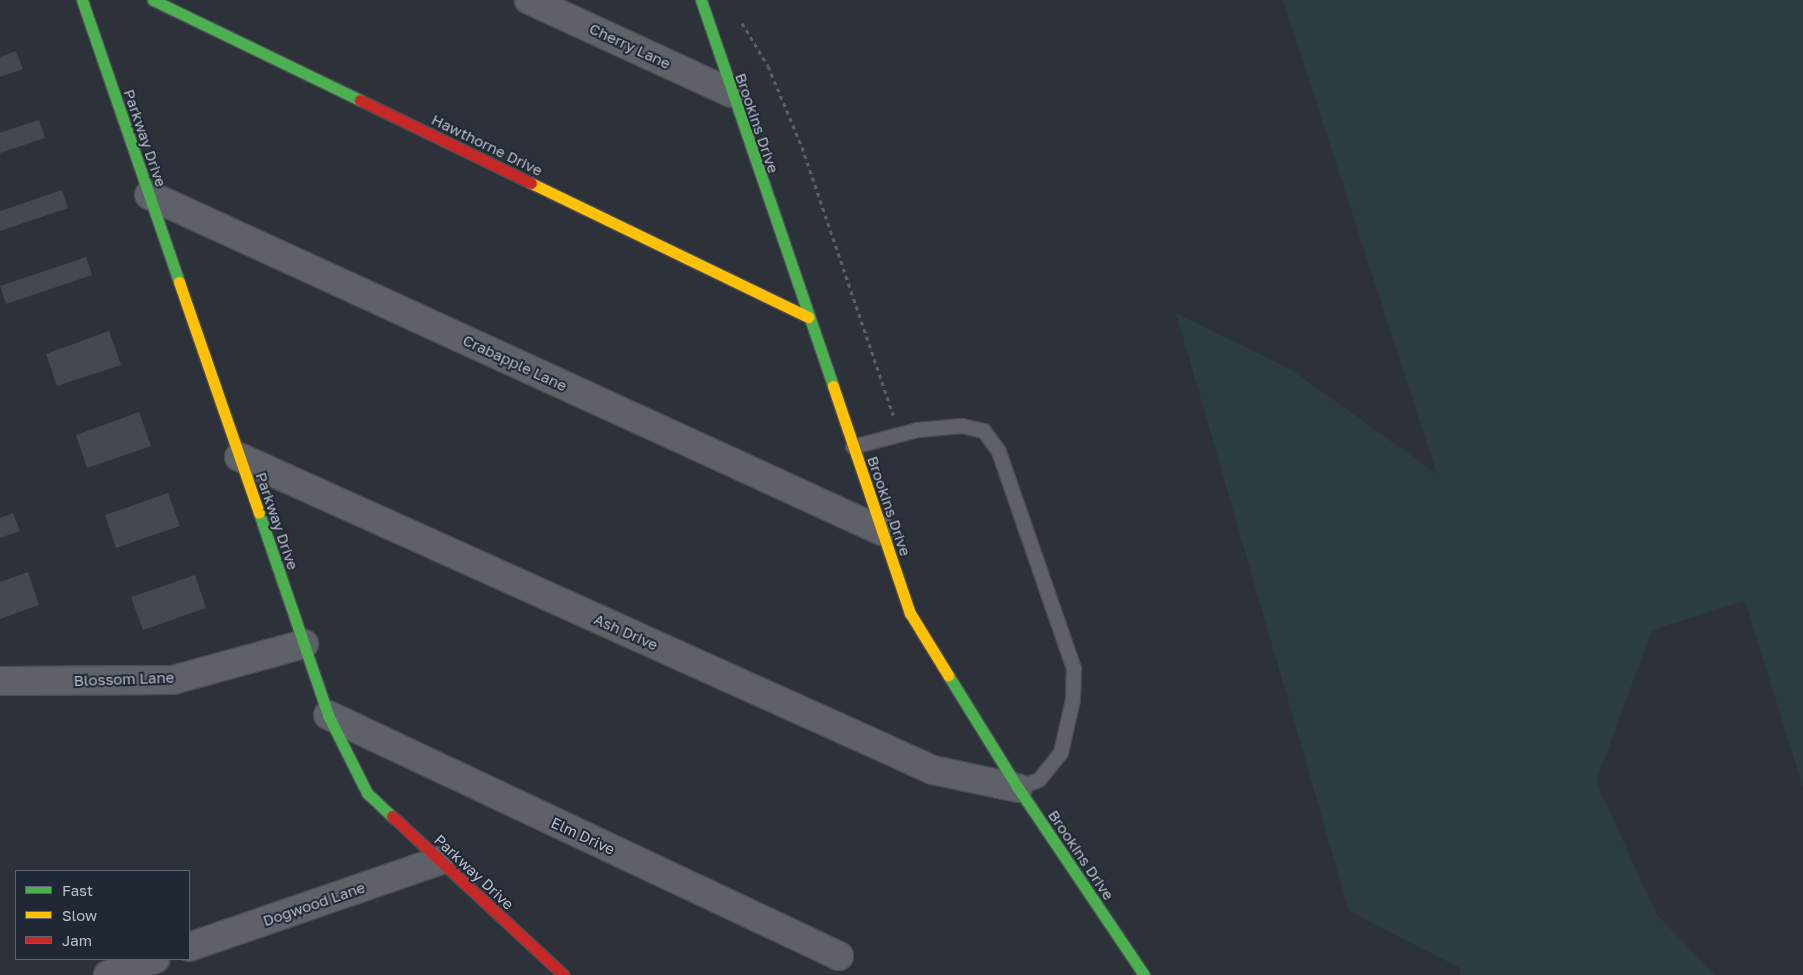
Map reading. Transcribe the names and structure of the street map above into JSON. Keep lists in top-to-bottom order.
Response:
{
  "streets": {
    "street": [
      "Cherry Lane",
      "Brookins Drive",
      "Parkway Drive",
      "Hawthorne Drive",
      "Crabapple Lane",
      "Ash Drive",
      "Blossom Lane",
      "Elm Drive",
      "Dogwood Lane"
    ]
  },
  "crossings": [
    ["Cherry Lane", "Brookins Drive"],
    ["Brookins Drive", "Hawthorne Drive"],
    ["Brookins Drive", "Crabapple Lane"],
    ["Brookins Drive", "Ash Drive"],
    ["Parkway Drive", "Crabapple Lane"],
    ["Parkway Drive", "Ash Drive"],
    ["Parkway Drive", "Blossom Lane"],
    ["Parkway Drive", "Elm Drive"],
    ["Parkway Drive", "Dogwood Lane"]
  ],
  "legend": ["Fast", "Slow", "Jam"]
}
